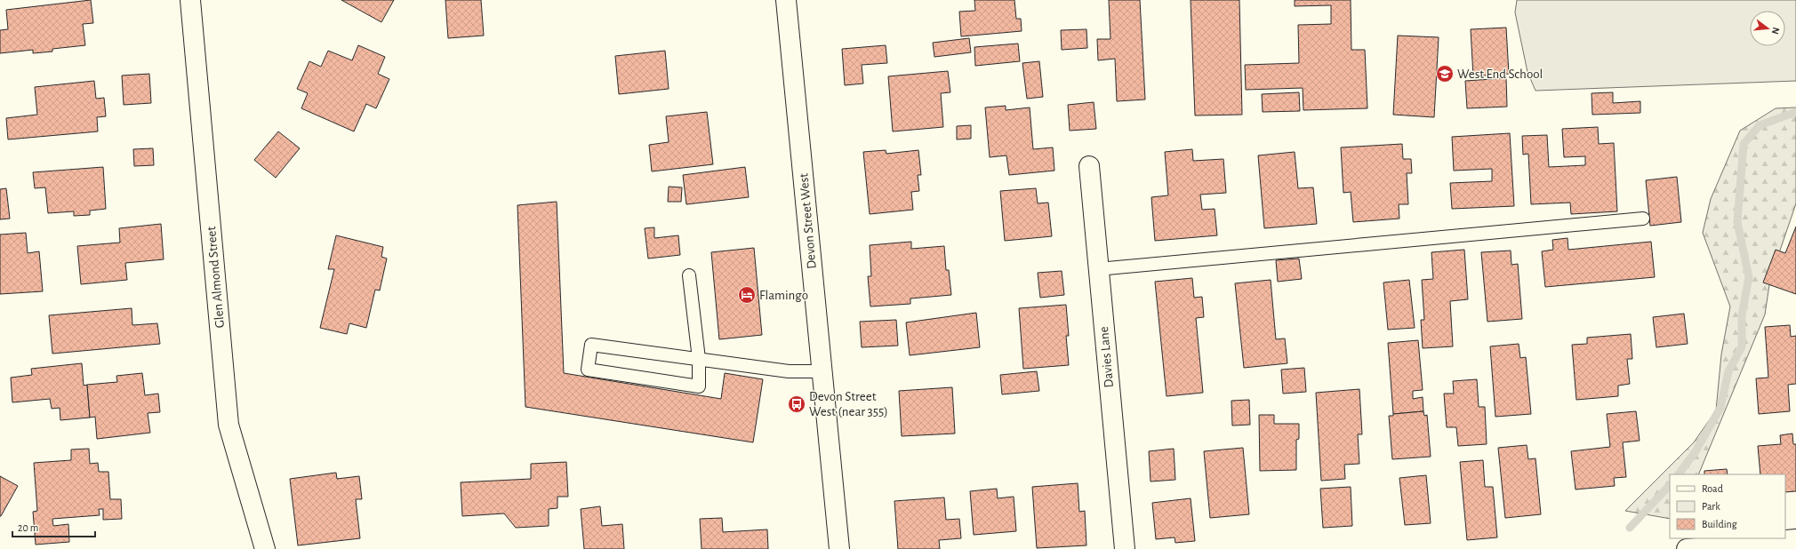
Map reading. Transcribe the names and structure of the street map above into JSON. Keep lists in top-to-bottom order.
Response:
{
  "streets": {
    "street": ["Devon Street West", "Glen Almond Street", "Davies Lane"]
  },
  "places": {
    "school or university": ["West End School"],
    "hotel": ["Flamingo"],
    "bus stop": ["Devon Street West (near 355)"]
  },
  "legend": ["Road", "Park", "Building"],
  "scale_bar": "20 m",
  "north": "right"
}
